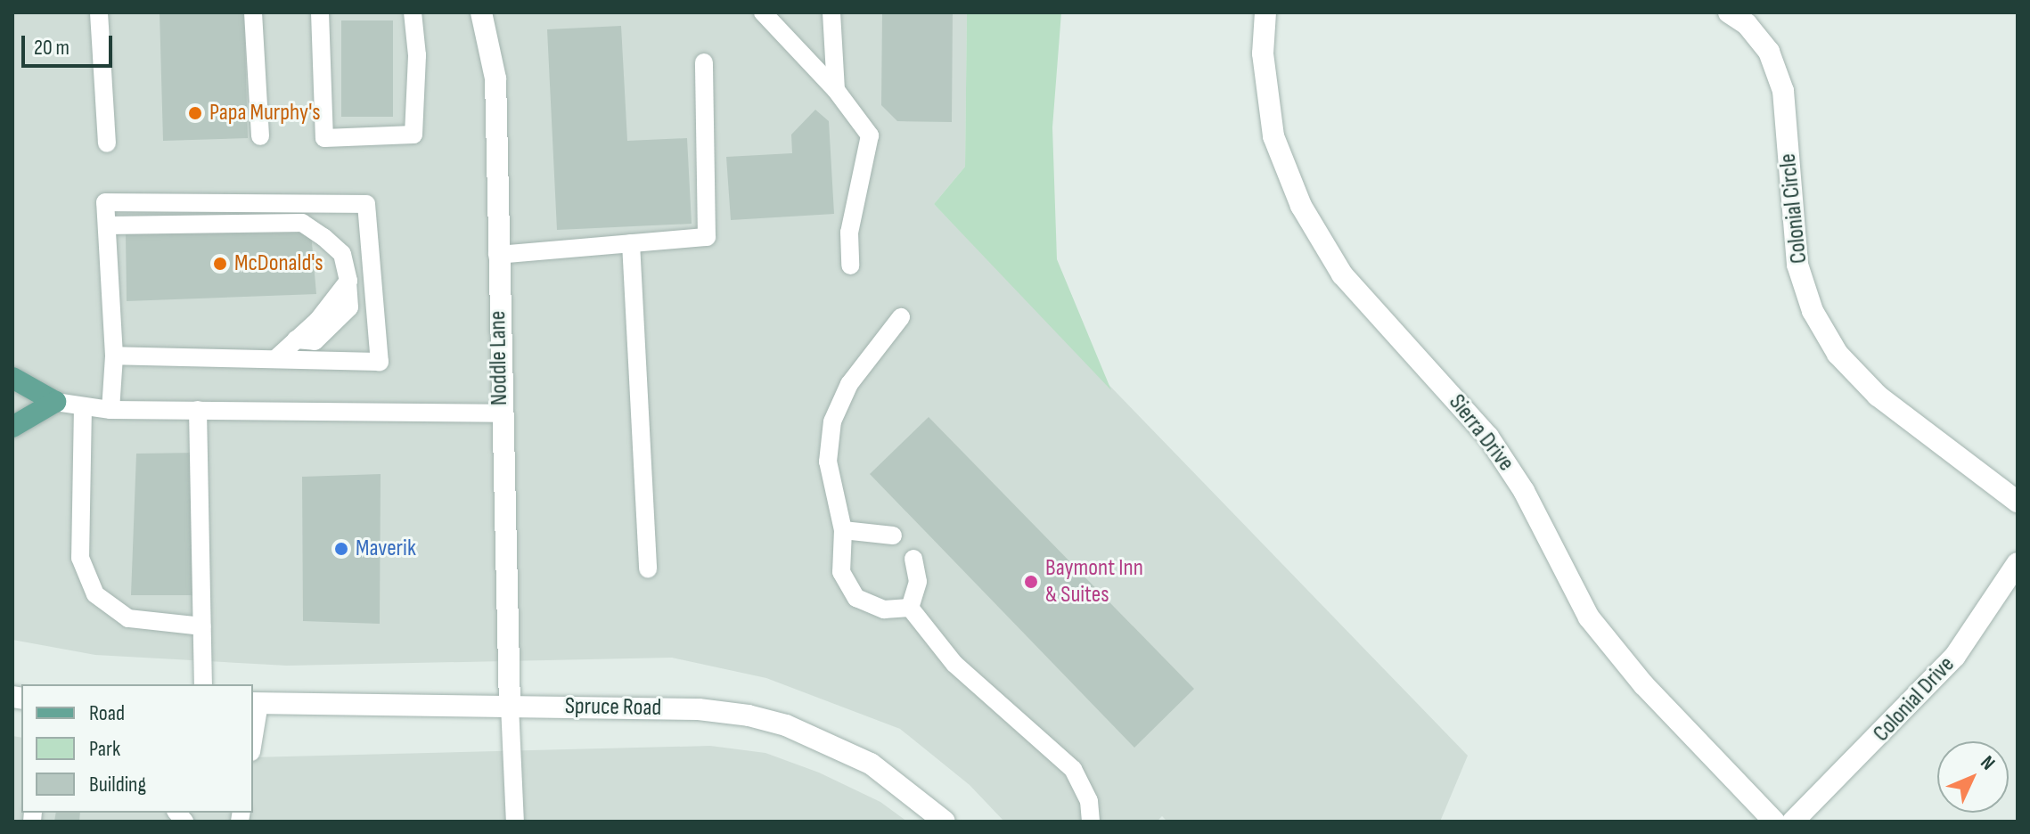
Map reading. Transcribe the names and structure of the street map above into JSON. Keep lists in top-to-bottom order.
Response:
{
  "streets": {
    "street": [
      "Colonial Circle",
      "Noddle Lane",
      "Sierra Drive",
      "Colonial Drive",
      "Spruce Road"
    ]
  },
  "crossings": [
    ["Noddle Lane", "Spruce Road"]
  ],
  "places": [
    "Papa Murphy's",
    "McDonald's",
    "Maverik",
    "Baymont Inn & Suites"
  ],
  "legend": ["Road", "Park", "Building"],
  "scale_bar": "20 m",
  "north": "top right"
}
